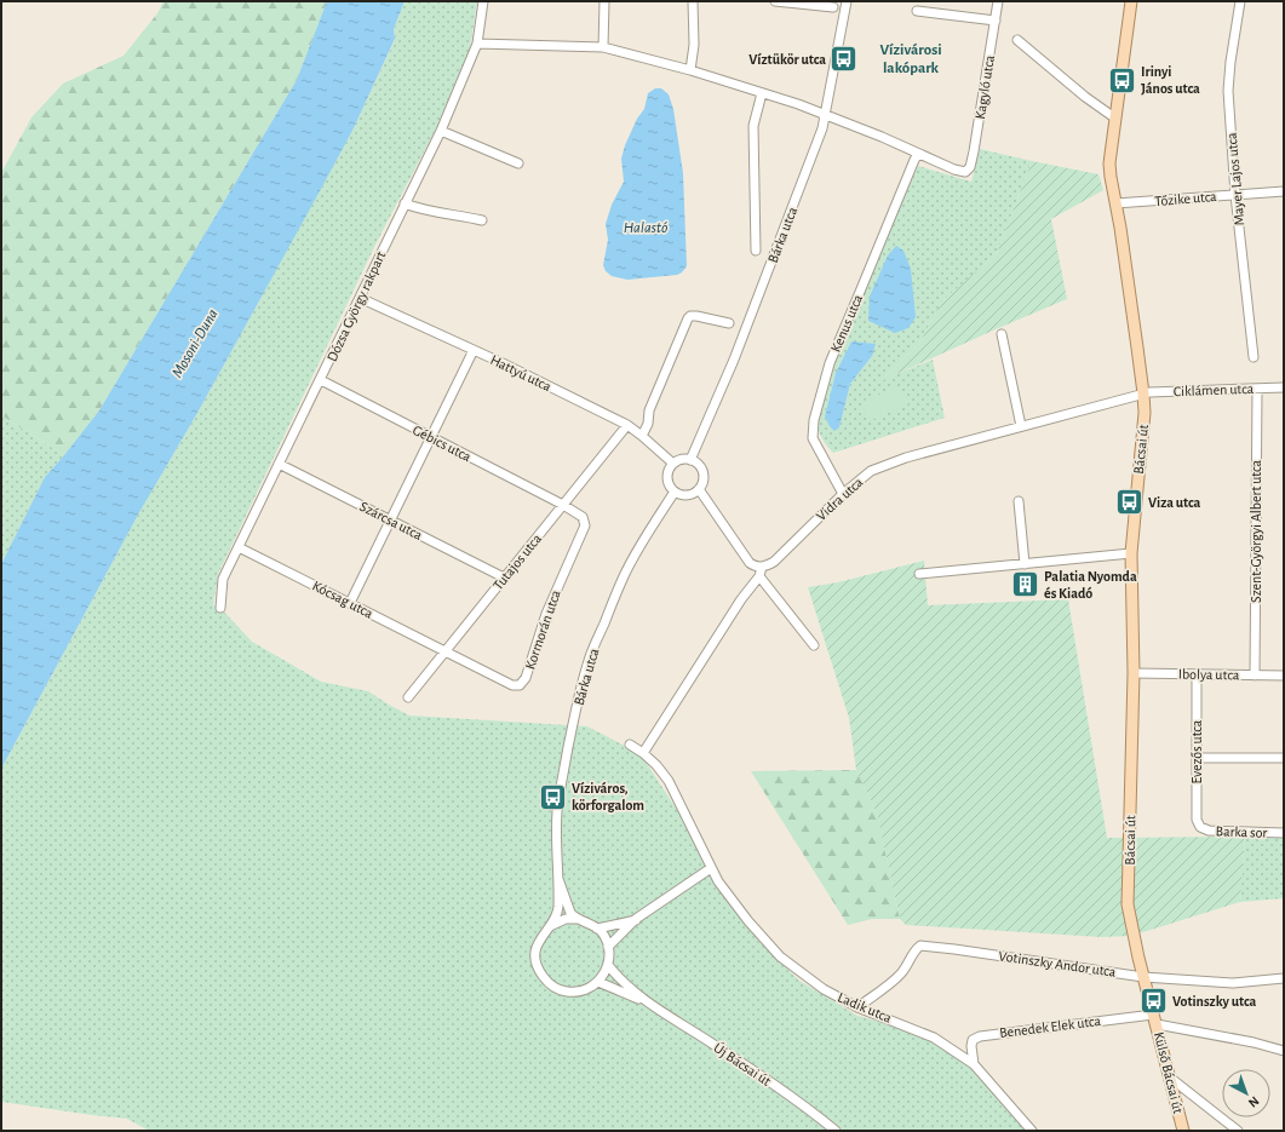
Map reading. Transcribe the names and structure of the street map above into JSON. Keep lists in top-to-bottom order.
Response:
{
  "streets": {
    "main road": ["Bácsai út", "Külső Bácsai út"],
    "street": [
      "Kagyló utca",
      "Mayer Lajos utca",
      "Tőzike utca",
      "Bárka utca",
      "Dózsa György rakpart",
      "Kenus utca",
      "Hattyú utca",
      "Ciklámen utca",
      "Gébics utca",
      "Vidra utca",
      "Szárcsa utca",
      "Szent-Györgyi Albert utca",
      "Tutajos utca",
      "Kócsag utca",
      "Kormorán utca",
      "Ibolya utca",
      "Evezős utca",
      "Barka sor",
      "Votinszky Andor utca",
      "Ladik utca",
      "Benedek Elek utca",
      "Új Bácsai út"
    ]
  },
  "crossings": [
    ["Kagyló utca", "Kenus utca"],
    ["Mayer Lajos utca", "Tőzike utca"],
    ["Tőzike utca", "Bácsai út"],
    ["Bárka utca", "Hattyú utca"],
    ["Dózsa György rakpart", "Hattyú utca"],
    ["Dózsa György rakpart", "Gébics utca"],
    ["Dózsa György rakpart", "Szárcsa utca"],
    ["Dózsa György rakpart", "Kócsag utca"],
    ["Kenus utca", "Vidra utca"],
    ["Hattyú utca", "Tutajos utca"],
    ["Ciklámen utca", "Bácsai út"],
    ["Ciklámen utca", "Vidra utca"],
    ["Ciklámen utca", "Szent-Györgyi Albert utca"],
    ["Gébics utca", "Tutajos utca"],
    ["Gébics utca", "Kormorán utca"],
    ["Bácsai út", "Vidra utca"],
    ["Bácsai út", "Ibolya utca"],
    ["Bácsai út", "Külső Bácsai út"],
    ["Szárcsa utca", "Tutajos utca"],
    ["Szent-Györgyi Albert utca", "Ibolya utca"],
    ["Tutajos utca", "Kócsag utca"],
    ["Tutajos utca", "Kormorán utca"],
    ["Kócsag utca", "Kormorán utca"],
    ["Ibolya utca", "Evezős utca"],
    ["Evezős utca", "Barka sor"],
    ["Votinszky Andor utca", "Ladik utca"],
    ["Votinszky Andor utca", "Külső Bácsai út"],
    ["Ladik utca", "Benedek Elek utca"],
    ["Benedek Elek utca", "Külső Bácsai út"]
  ],
  "districts": ["Vízivárosi lakópark"],
  "water": ["Halastó", "Mosoni-Duna"],
  "places": {
    "bus stop": [
      "Víztükör utca",
      "Irinyi János utca",
      "Viza utca",
      "Víziváros, körforgalom",
      "Votinszky utca"
    ],
    "building": ["Palatia Nyomda és Kiadó"]
  },
  "north": "bottom right"
}
